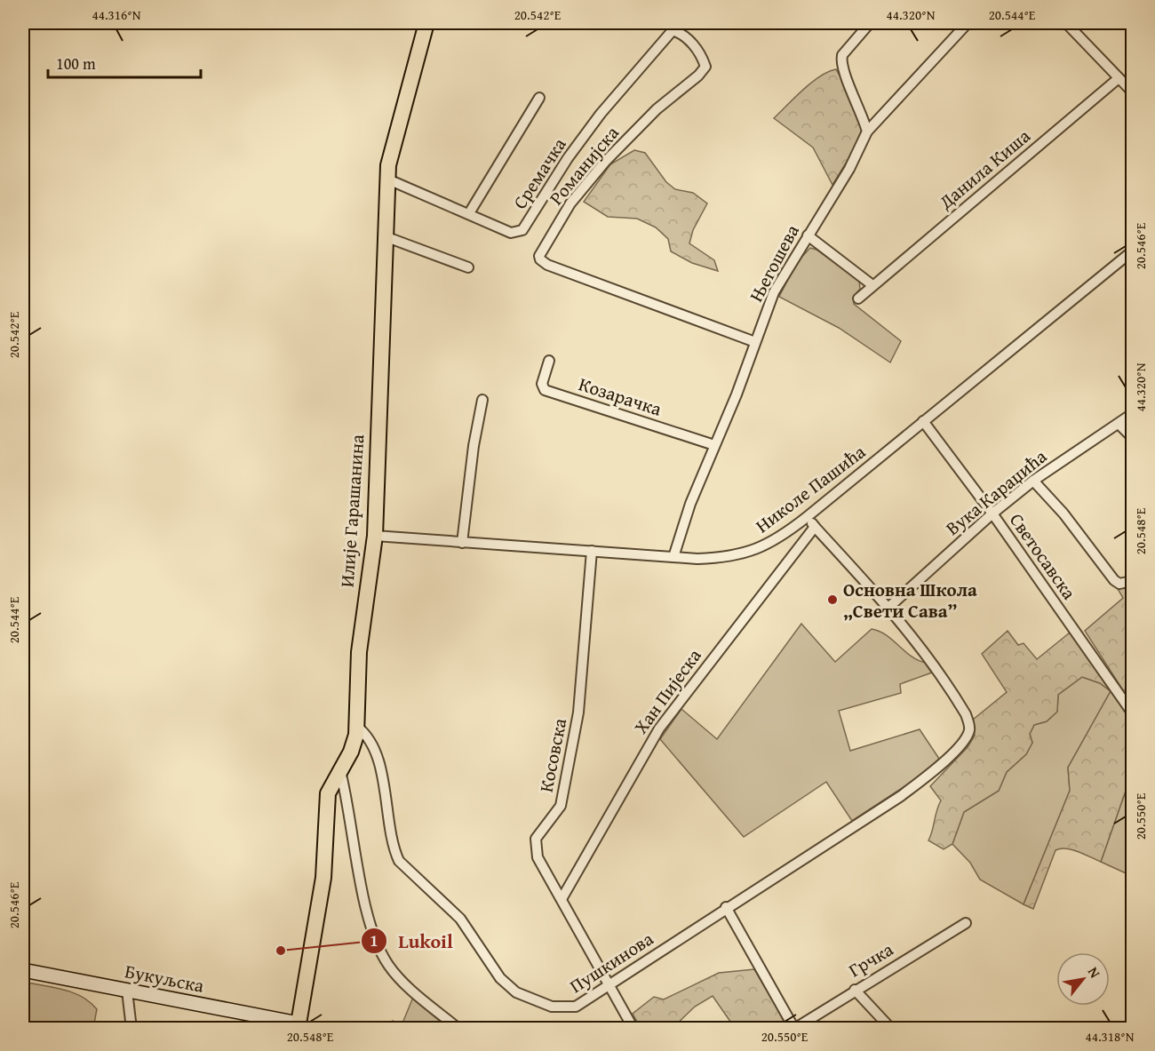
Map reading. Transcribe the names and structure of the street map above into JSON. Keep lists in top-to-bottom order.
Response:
{
  "streets": {
    "main road": ["Илије Гарашанина", "Букуљска"],
    "street": [
      "Романијска",
      "Данила Киша",
      "Сремачка",
      "Његошева",
      "Козарачка",
      "Николе Пашића",
      "Вука Караџића",
      "Светосавска",
      "Хан Пијеска",
      "Косовска",
      "Грчка",
      "Пушкинова"
    ]
  },
  "crossings": [
    ["Романијска", "Сремачка"],
    ["Романијска", "Његошева"],
    ["Сремачка", "Илије Гарашанина"],
    ["Његошева", "Козарачка"],
    ["Његошева", "Николе Пашића"],
    ["Николе Пашића", "Илије Гарашанина"],
    ["Николе Пашића", "Светосавска"],
    ["Николе Пашића", "Косовска"],
    ["Вука Караџића", "Светосавска"],
    ["Вука Караџића", "Пушкинова"],
    ["Илије Гарашанина", "Пушкинова"],
    ["Илије Гарашанина", "Букуљска"],
    ["Хан Пијеска", "Косовска"],
    ["Косовска", "Пушкинова"],
    ["Грчка", "Пушкинова"]
  ],
  "places": ["Основна Школа „Свети Сава”", "Lukoil"],
  "scale_bar": "100 m",
  "north": "top right",
  "coordinates": [
    "44.316°N",
    "20.542°E",
    "44.320°N",
    "20.544°E",
    "20.546°E",
    "20.548°E",
    "20.550°E",
    "44.318°N"
  ]
}
